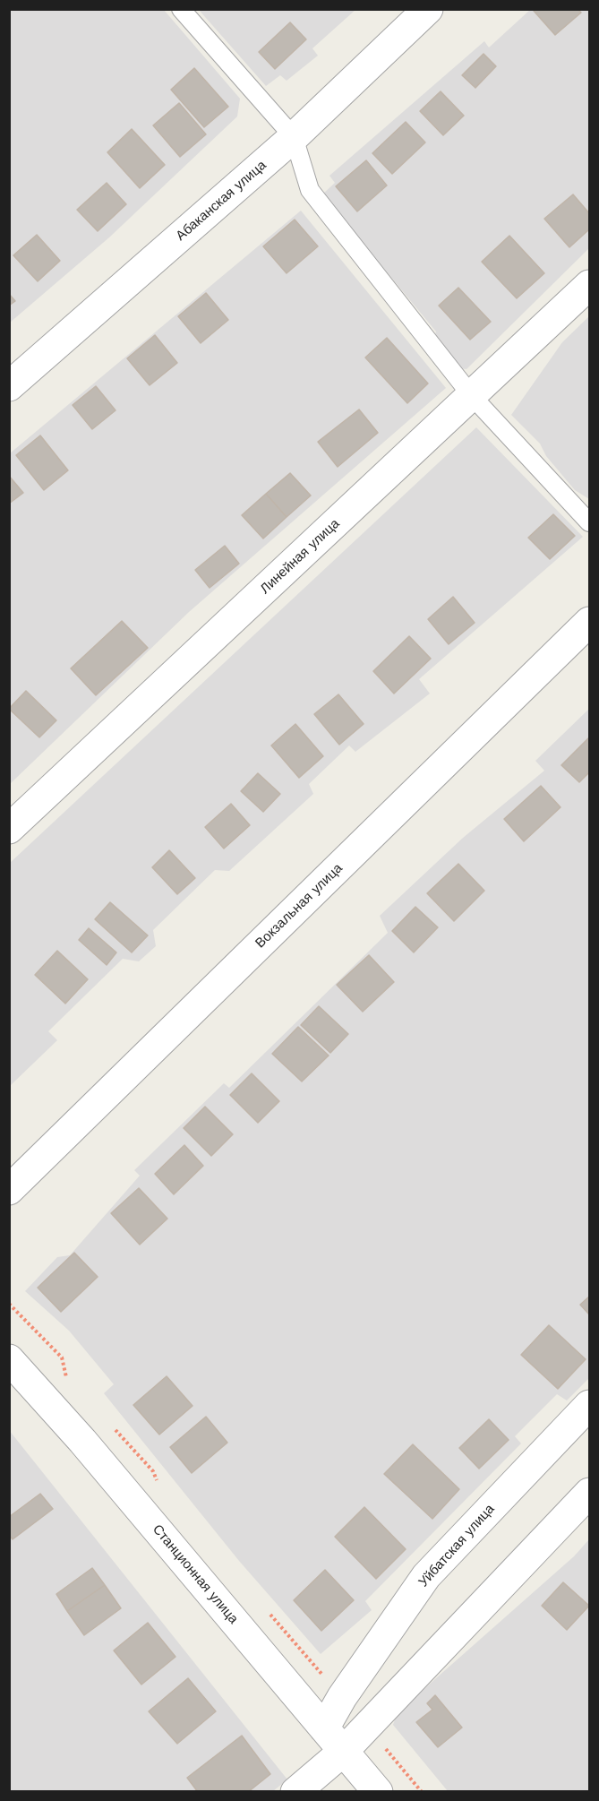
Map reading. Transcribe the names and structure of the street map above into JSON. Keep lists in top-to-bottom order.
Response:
{
  "streets": {
    "street": [
      "Абаканская улица",
      "Линейная улица",
      "Вокзальная улица",
      "Уйбатская улица",
      "Станционная улица"
    ]
  },
  "crossings": [
    ["Уйбатская улица", "Станционная улица"]
  ]
}
